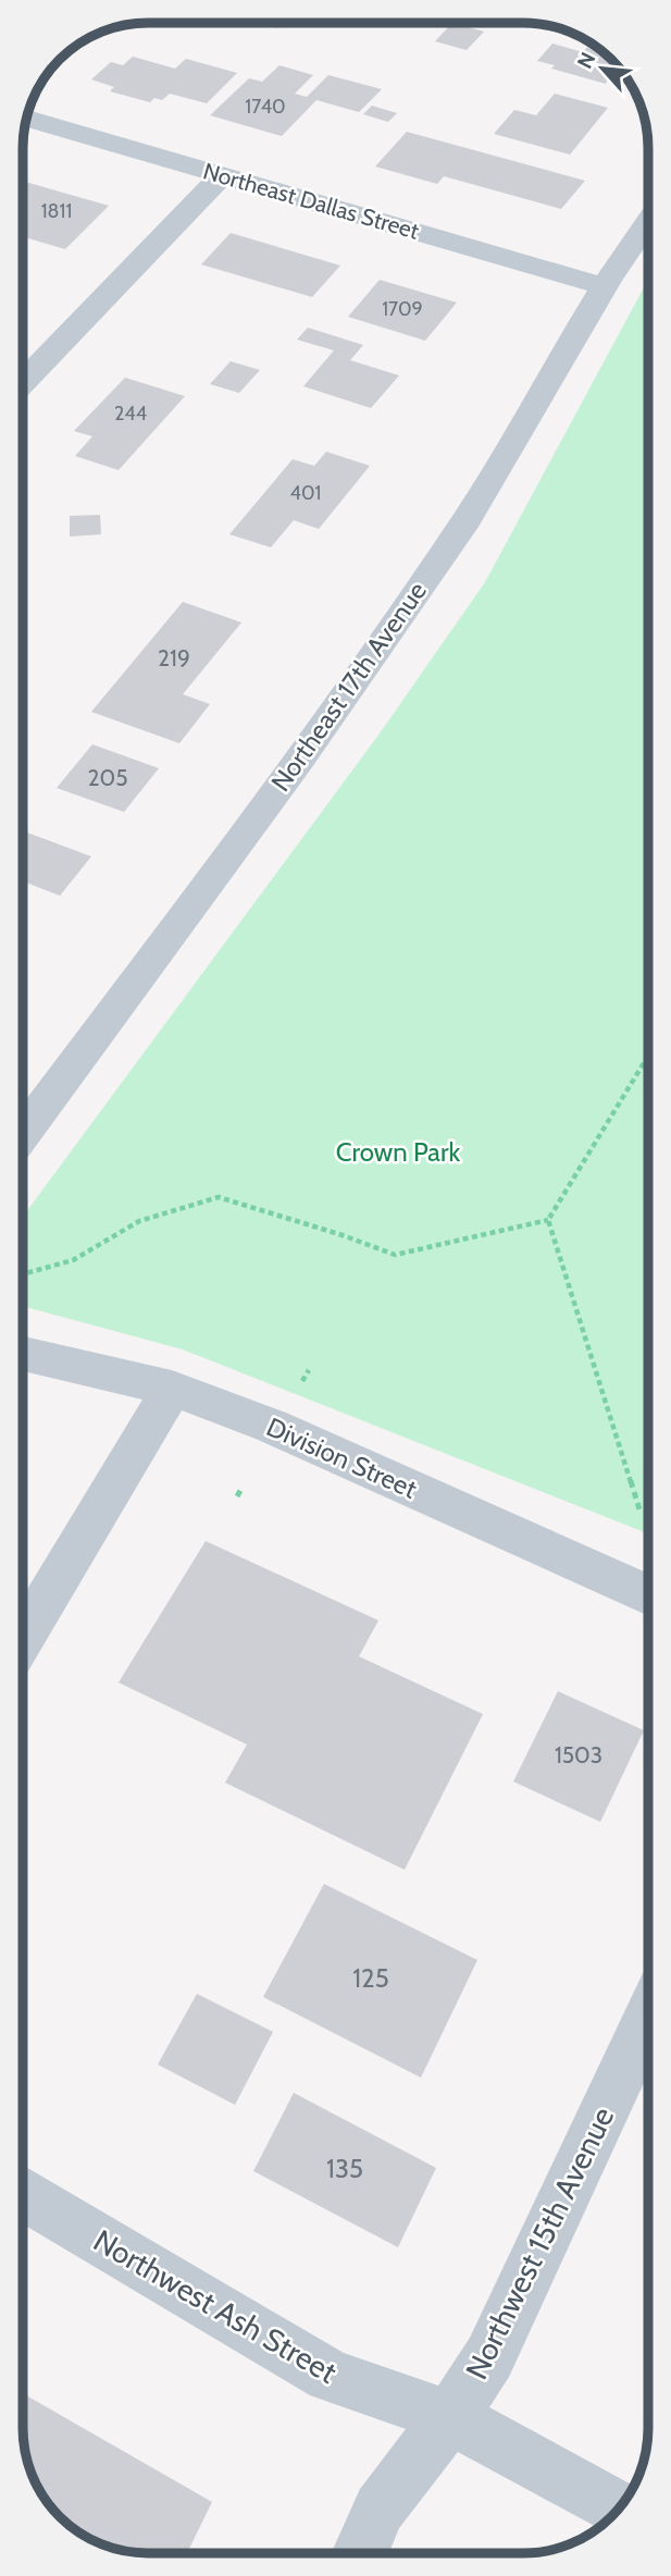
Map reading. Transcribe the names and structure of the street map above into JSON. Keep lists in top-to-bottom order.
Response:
{
  "streets": {
    "street": [
      "Northeast Dallas Street",
      "Northeast 17th Avenue",
      "Division Street",
      "Northwest 15th Avenue",
      "Northwest Ash Street"
    ]
  },
  "crossings": [
    ["Northeast Dallas Street", "Northeast 17th Avenue"],
    ["Northwest 15th Avenue", "Northwest Ash Street"]
  ],
  "parks": ["Crown Park"],
  "house_numbers": [
    "1740",
    "1811",
    "1709",
    "244",
    "401",
    "219",
    "205",
    "1503",
    "125",
    "135"
  ],
  "north": "top left"
}
